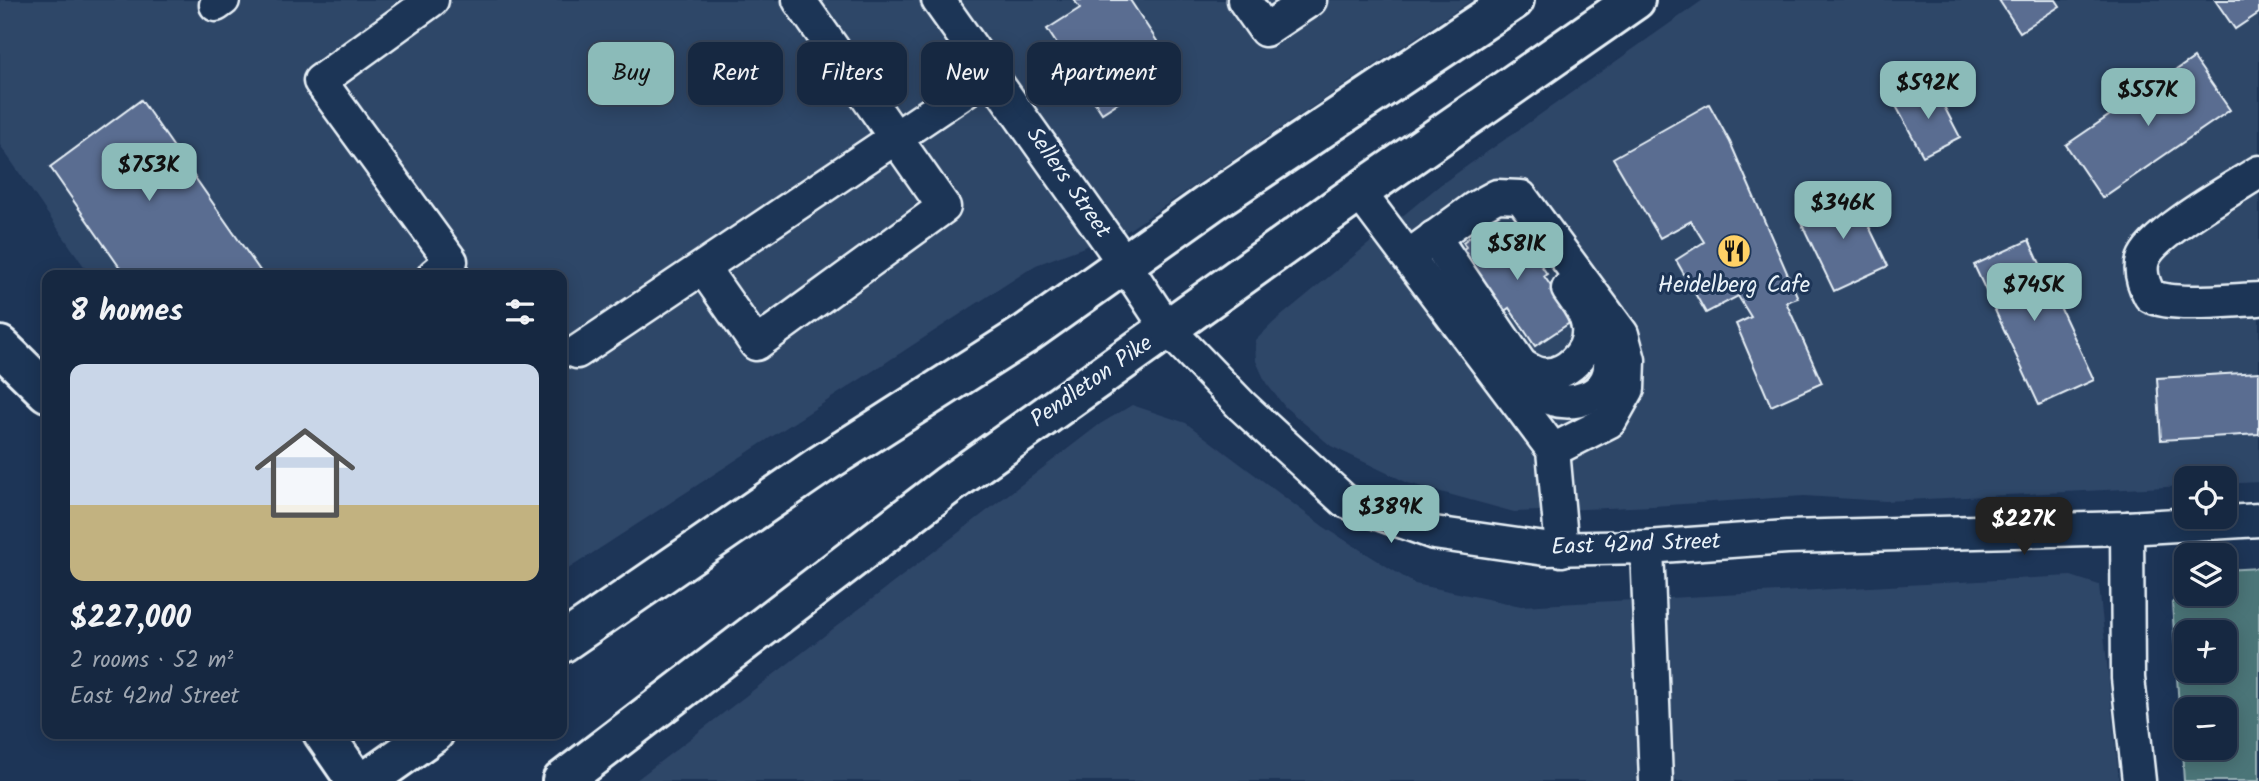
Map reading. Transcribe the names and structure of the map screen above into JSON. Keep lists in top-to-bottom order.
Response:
{
  "streets": {
    "main road": ["Pendleton Pike"],
    "street": ["Sellers Street", "East 42nd Street"]
  },
  "crossings": [
    ["Sellers Street", "East 42nd Street"],
    ["Pendleton Pike", "East 42nd Street"]
  ],
  "places": {
    "restaurant": ["Heidelberg Cafe"]
  },
  "page": {
    "chip": [
      "Buy",
      "Rent",
      "Filters",
      "New",
      "Apartment"
    ],
    "price": [
      "$592K",
      "$557K",
      "$753K",
      "$346K",
      "$581K",
      "$745K",
      "$389K",
      "$227K"
    ],
    "heading": "8 homes",
    "list": [
      {
        "name": "$227,000",
        "note": "2 rooms · 52 m² · East 42nd Street"
      }
    ],
    "map_buttons": ["+", "−"]
  }
}
